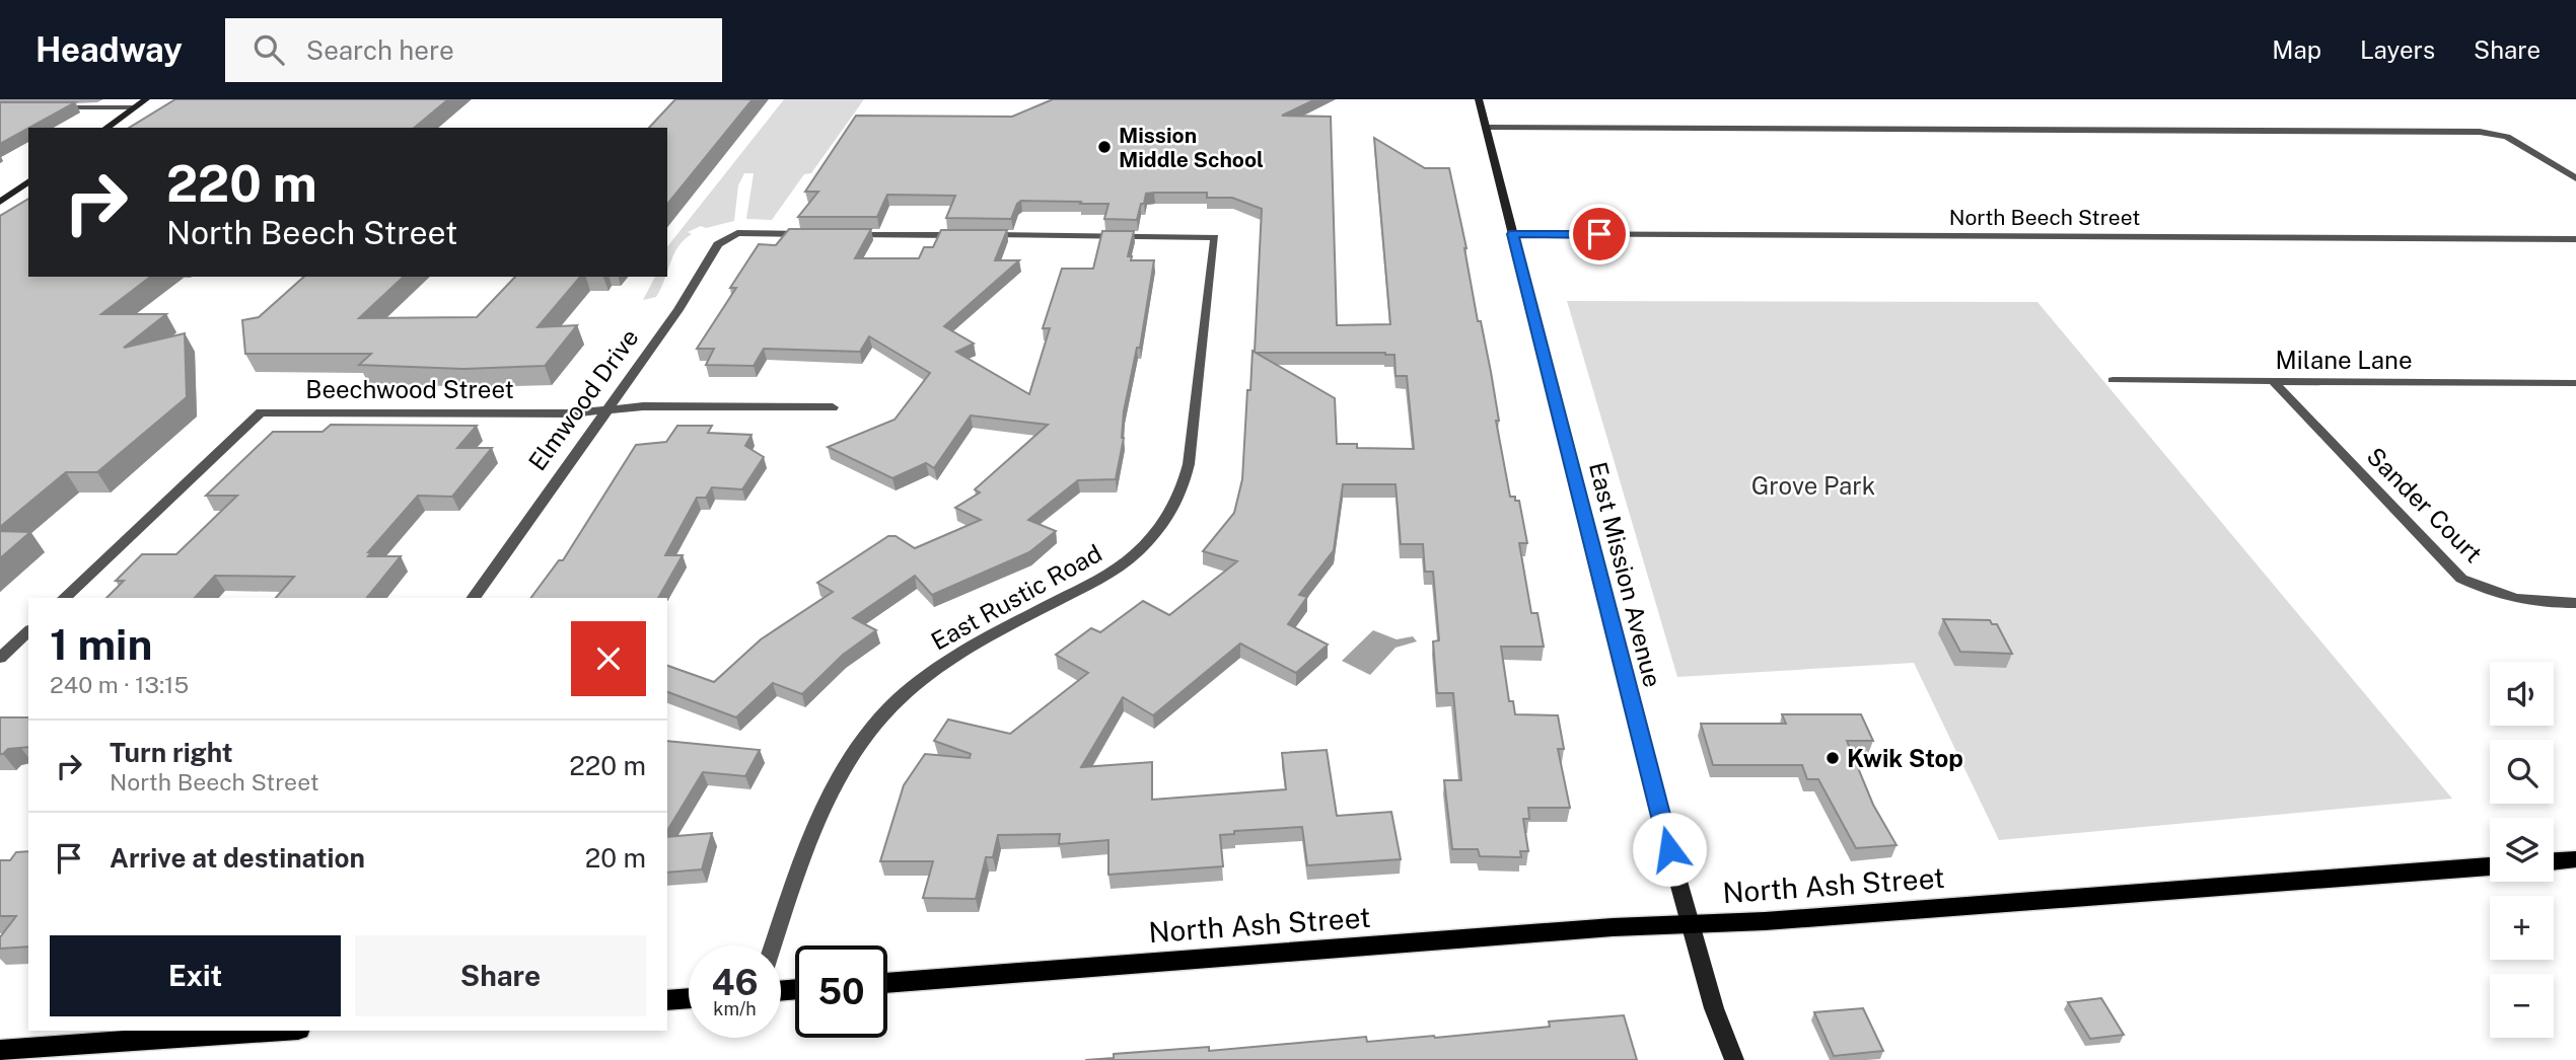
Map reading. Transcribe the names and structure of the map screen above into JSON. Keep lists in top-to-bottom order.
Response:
{
  "streets": {
    "main road": ["East Mission Avenue", "North Ash Street"],
    "street": [
      "North Beech Street",
      "Milane Lane",
      "Beechwood Street",
      "Elmwood Drive",
      "Sander Court",
      "East Rustic Road"
    ]
  },
  "crossings": [
    ["North Beech Street", "East Mission Avenue"],
    ["Milane Lane", "Sander Court"],
    ["Beechwood Street", "Elmwood Drive"],
    ["East Mission Avenue", "North Ash Street"]
  ],
  "parks": ["Grove Park"],
  "places": ["Mission Middle School", "Kwik Stop"],
  "page": {
    "header": "Headway",
    "search": "Search here",
    "nav": ["Map", "Layers", "Share"],
    "turn": ["220 m", "North Beech Street"],
    "heading": ["1 min", "240 m · 13:15"],
    "map_buttons": ["+", "−"],
    "list": [
      {
        "name": "Turn right",
        "note": "North Beech Street",
        "value": "220 m"
      },
      {
        "name": "Arrive at destination",
        "value": "20 m"
      }
    ],
    "buttons": ["Exit", "Share"],
    "speed": "46 km/h",
    "limit": "50"
  }
}
